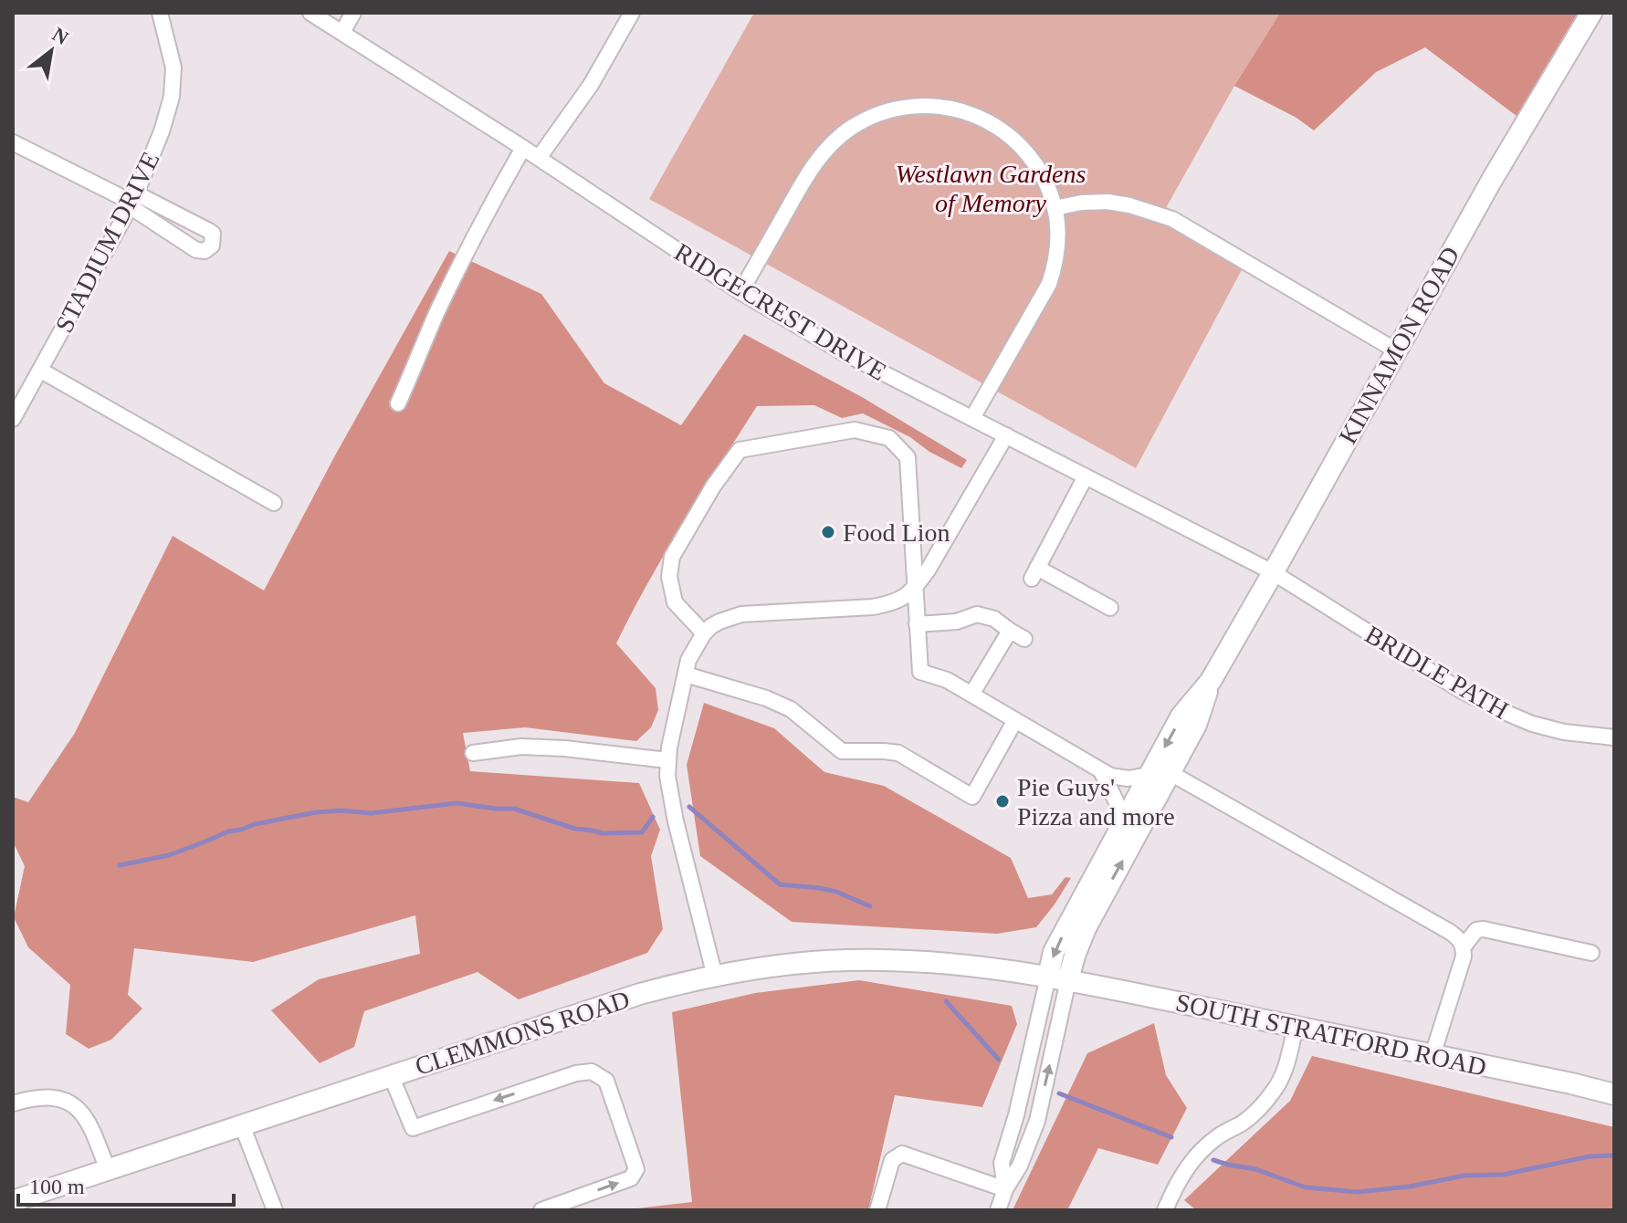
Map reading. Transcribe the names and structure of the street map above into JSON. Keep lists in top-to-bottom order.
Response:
{
  "streets": {
    "main road": ["KINNAMON ROAD", "CLEMMONS ROAD", "SOUTH STRATFORD ROAD"],
    "street": ["STADIUM DRIVE", "RIDGECREST DRIVE", "BRIDLE PATH"]
  },
  "crossings": [
    ["RIDGECREST DRIVE", "KINNAMON ROAD"],
    ["RIDGECREST DRIVE", "BRIDLE PATH"],
    ["KINNAMON ROAD", "BRIDLE PATH"],
    ["KINNAMON ROAD", "CLEMMONS ROAD"],
    ["KINNAMON ROAD", "SOUTH STRATFORD ROAD"],
    ["CLEMMONS ROAD", "SOUTH STRATFORD ROAD"]
  ],
  "parks": ["Westlawn Gardens of Memory"],
  "places": ["Food Lion", "Pie Guys' Pizza and more"],
  "scale_bar": "100 m",
  "north": "top right"
}
